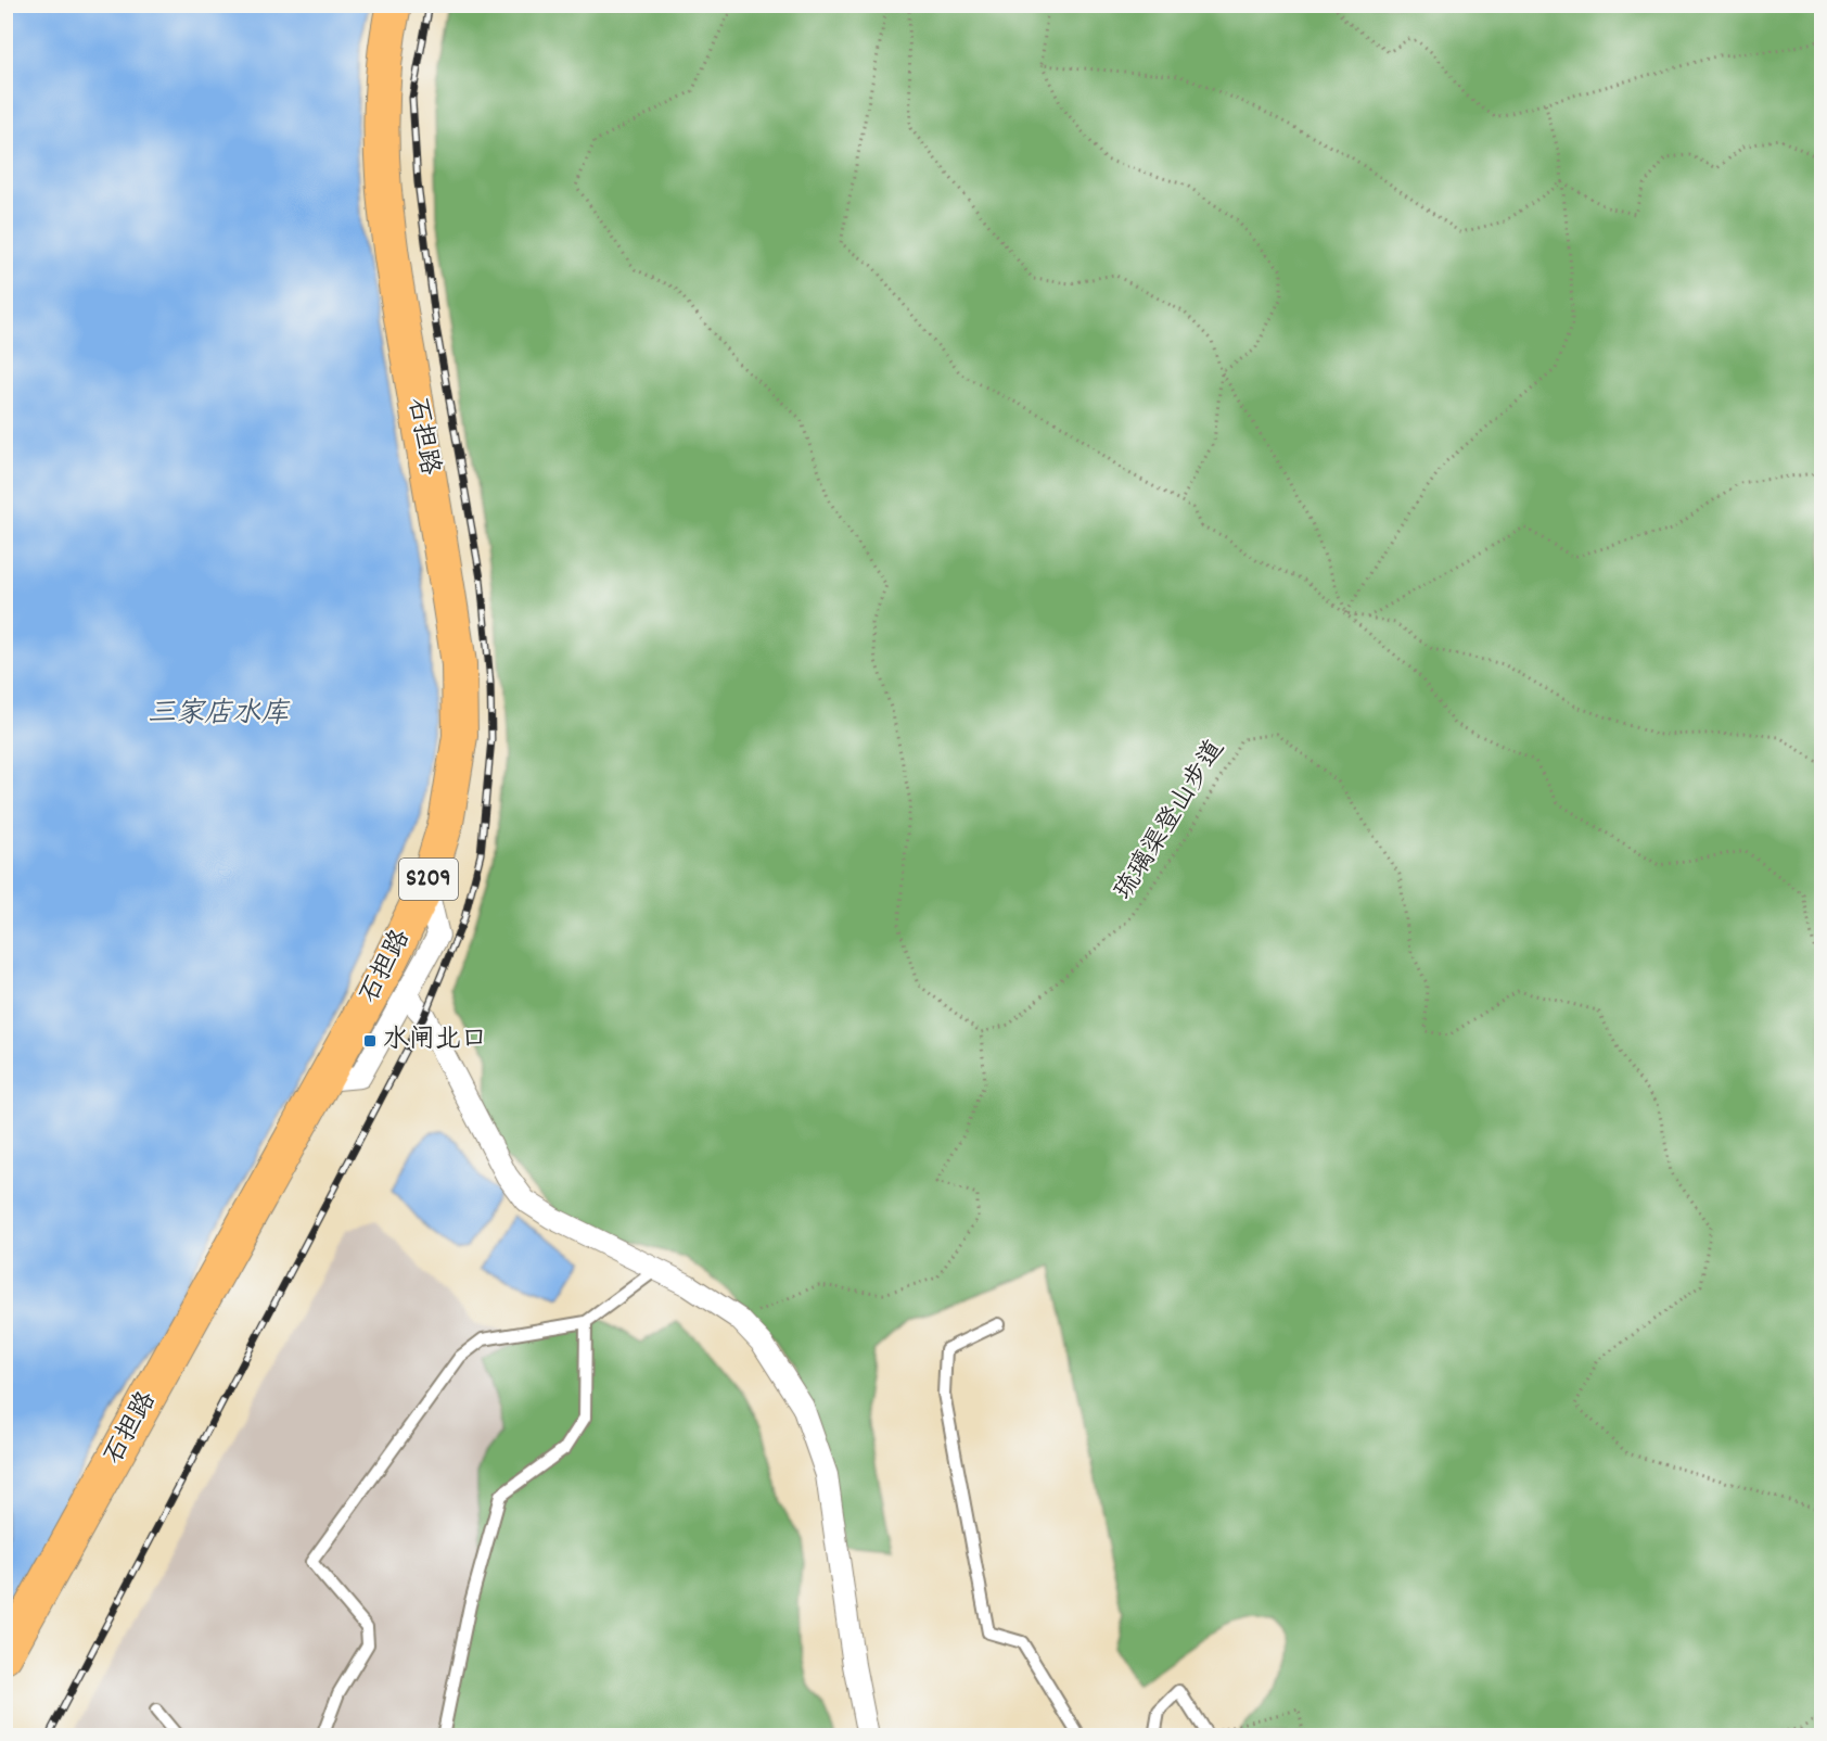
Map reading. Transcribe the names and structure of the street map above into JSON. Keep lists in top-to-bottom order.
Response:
{
  "streets": {
    "main road": ["石担路", "S209"],
    "path": ["琉璃渠登山步道"]
  },
  "water": ["三家店水库"],
  "places": {
    "transit": ["水闸北口"]
  }
}
